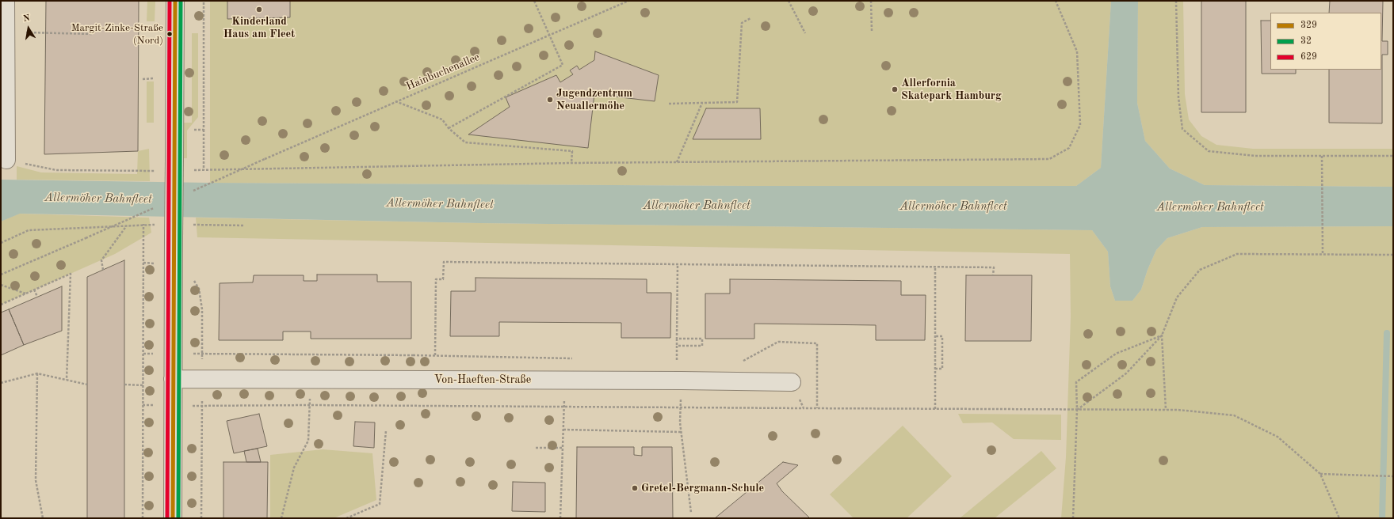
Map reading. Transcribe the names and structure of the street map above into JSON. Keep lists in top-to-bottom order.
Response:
{
  "streets": {
    "street": ["Von-Haeften-Straße"],
    "path": ["Hainbuchenallee"]
  },
  "water": ["Allermöher Bahnfleet"],
  "places": [
    "Kinderland Haus am Fleet",
    "Margit-Zinke-Straße (Nord)",
    "Allerfornia Skatepark Hamburg",
    "Jugendzentrum Neuallermöhe",
    "Gretel-Bergmann-Schule"
  ],
  "lines": ["transit line 329", "transit line 32", "transit line 629"],
  "legend": ["329", "32", "629"],
  "north": "top"
}
